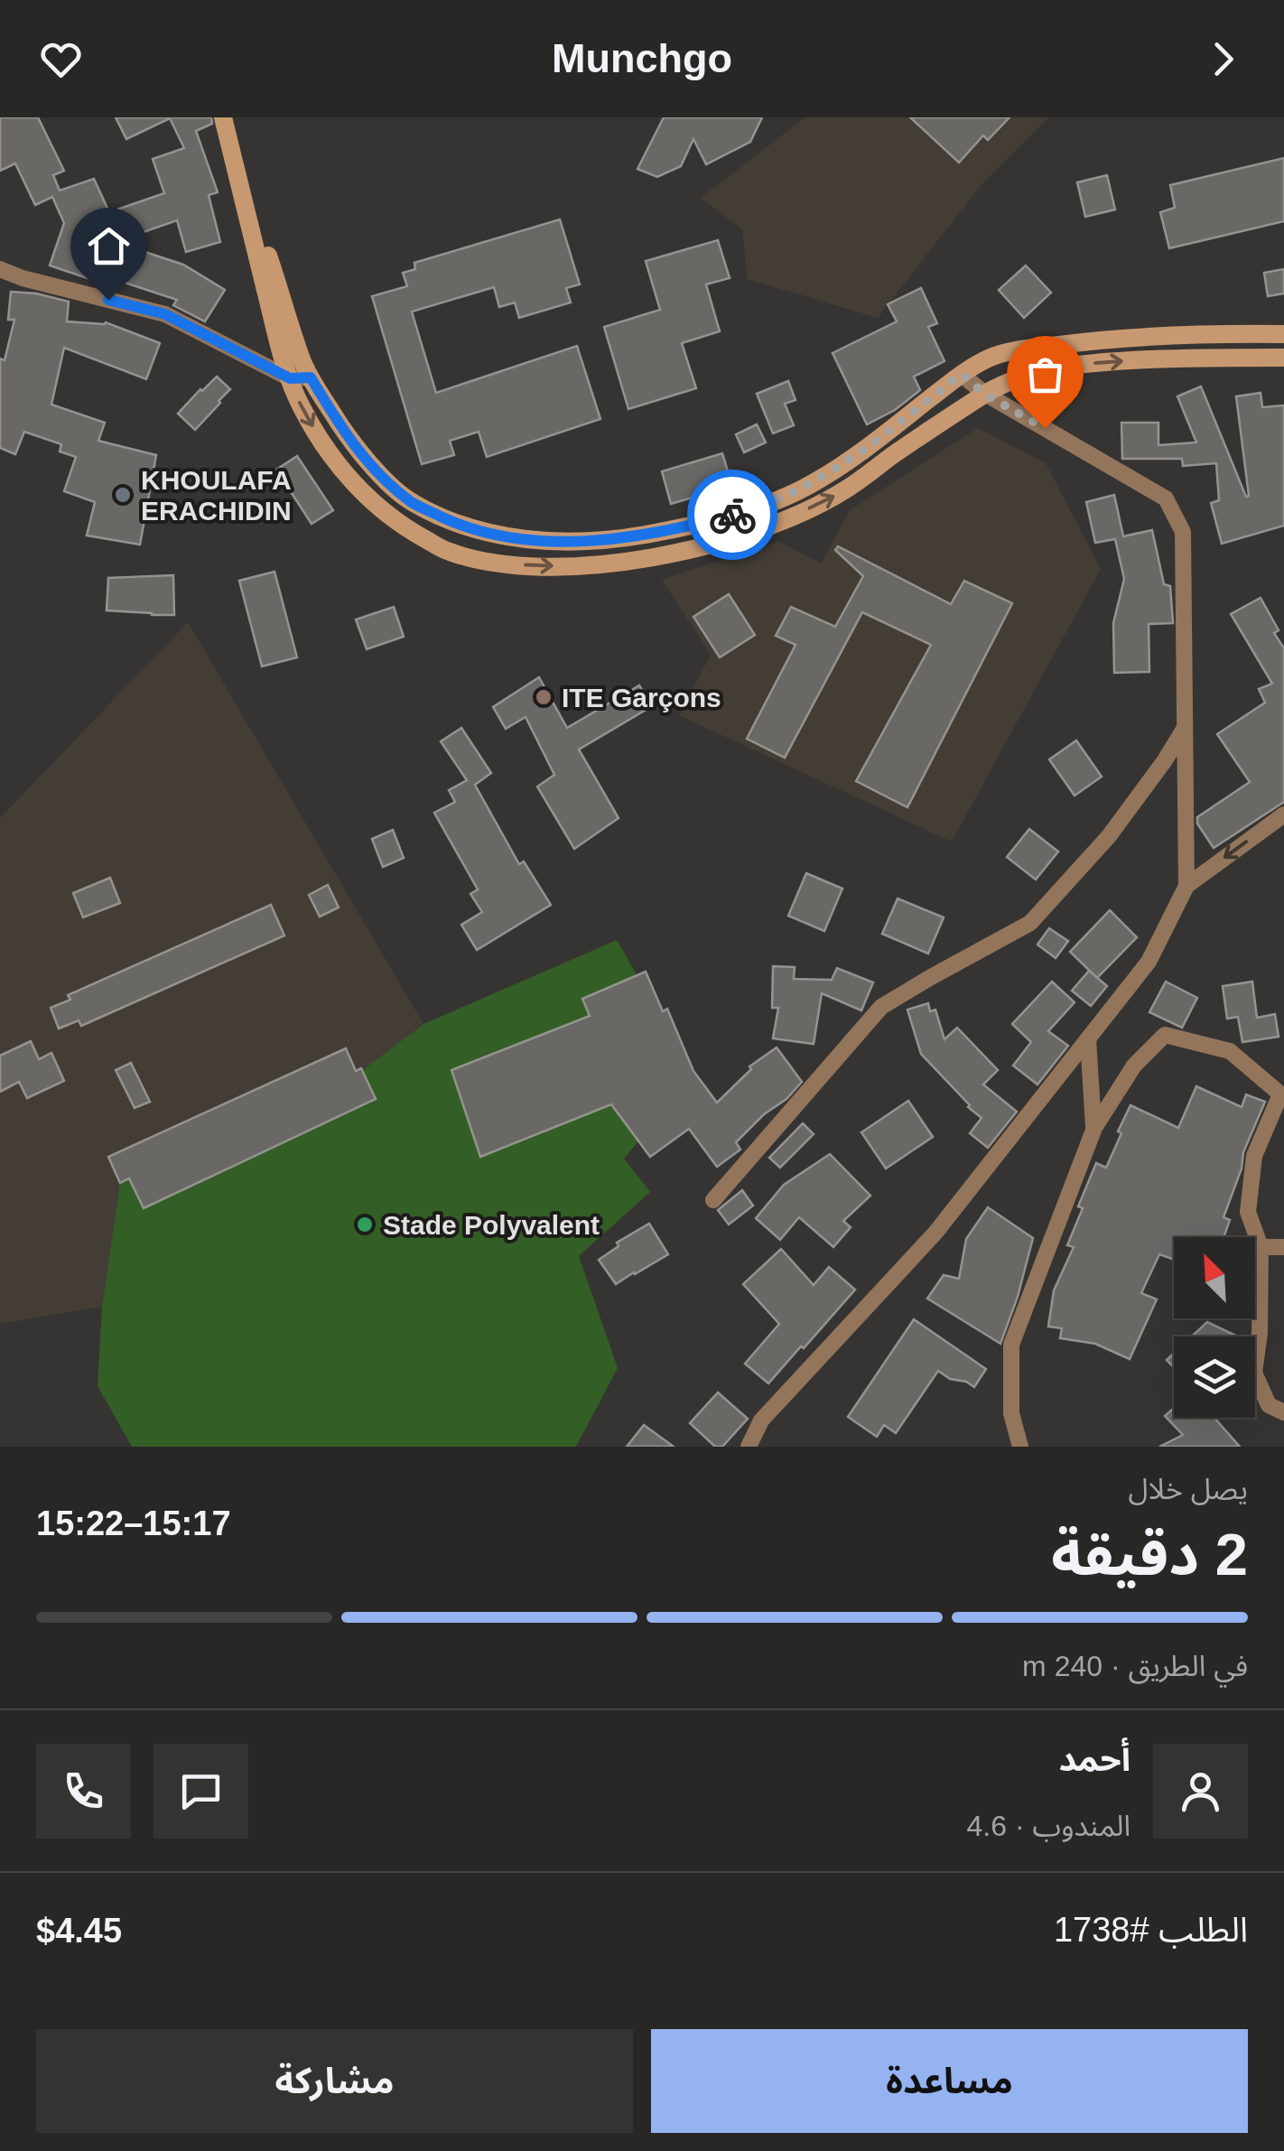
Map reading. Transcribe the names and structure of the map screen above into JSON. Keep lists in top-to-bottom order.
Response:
{
  "places": ["KHOULAFA ERACHIDIN", "ITE Garçons", "Stade Polyvalent"],
  "north": "top left",
  "page": {
    "header": "Munchgo",
    "heading": ["2 دقيقة", "يصل خلال", "15:17–15:22"],
    "panel": [
      "أحمد",
      "المندوب · 4.6",
      "الطلب #1738",
      "$4.45"
    ],
    "bar": "في الطريق · 240 m",
    "buttons": ["مساعدة", "مشاركة"]
  }
}
